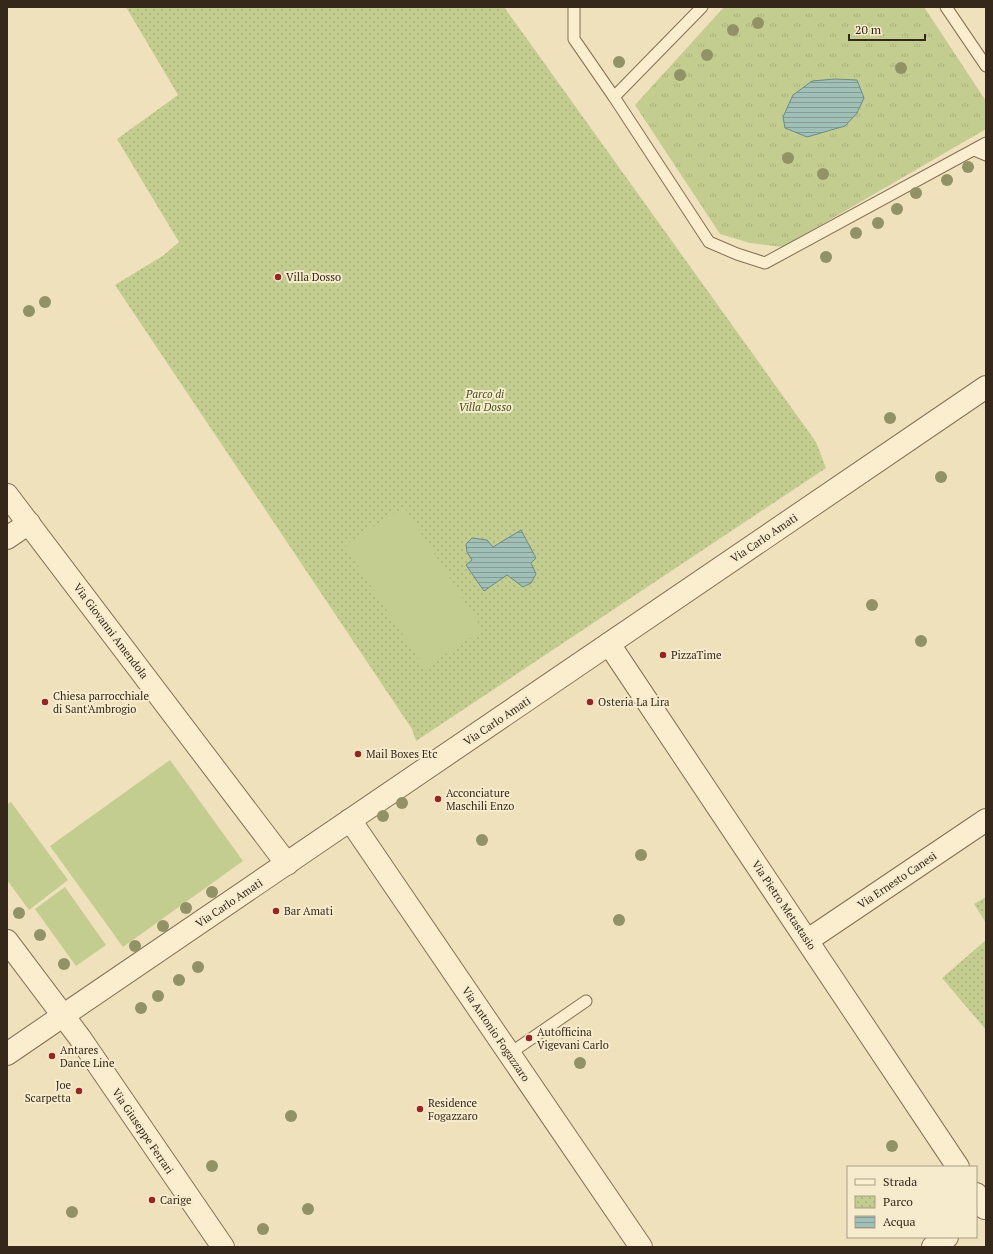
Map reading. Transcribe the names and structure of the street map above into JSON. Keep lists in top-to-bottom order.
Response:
{
  "streets": {
    "street": [
      "Via Carlo Amati",
      "Via Giovanni Amendola",
      "Via Ernesto Canesi",
      "Via Pietro Metastasio",
      "Via Antonio Fogazzaro",
      "Via Giuseppe Ferrari"
    ]
  },
  "crossings": [
    ["Via Carlo Amati", "Via Giovanni Amendola"],
    ["Via Carlo Amati", "Via Pietro Metastasio"],
    ["Via Carlo Amati", "Via Antonio Fogazzaro"],
    ["Via Carlo Amati", "Via Giuseppe Ferrari"],
    ["Via Ernesto Canesi", "Via Pietro Metastasio"]
  ],
  "parks": ["Parco di Villa Dosso"],
  "places": [
    "Villa Dosso",
    "PizzaTime",
    "Chiesa parrocchiale di Sant'Ambrogio",
    "Osteria La Lira",
    "Mail Boxes Etc",
    "Acconciature Maschili Enzo",
    "Bar Amati",
    "Autofficina Vigevani Carlo",
    "Antares Dance Line",
    "Joe Scarpetta",
    "Residence Fogazzaro",
    "Carige"
  ],
  "legend": ["Strada", "Parco", "Acqua"],
  "scale_bar": "20 m"
}
